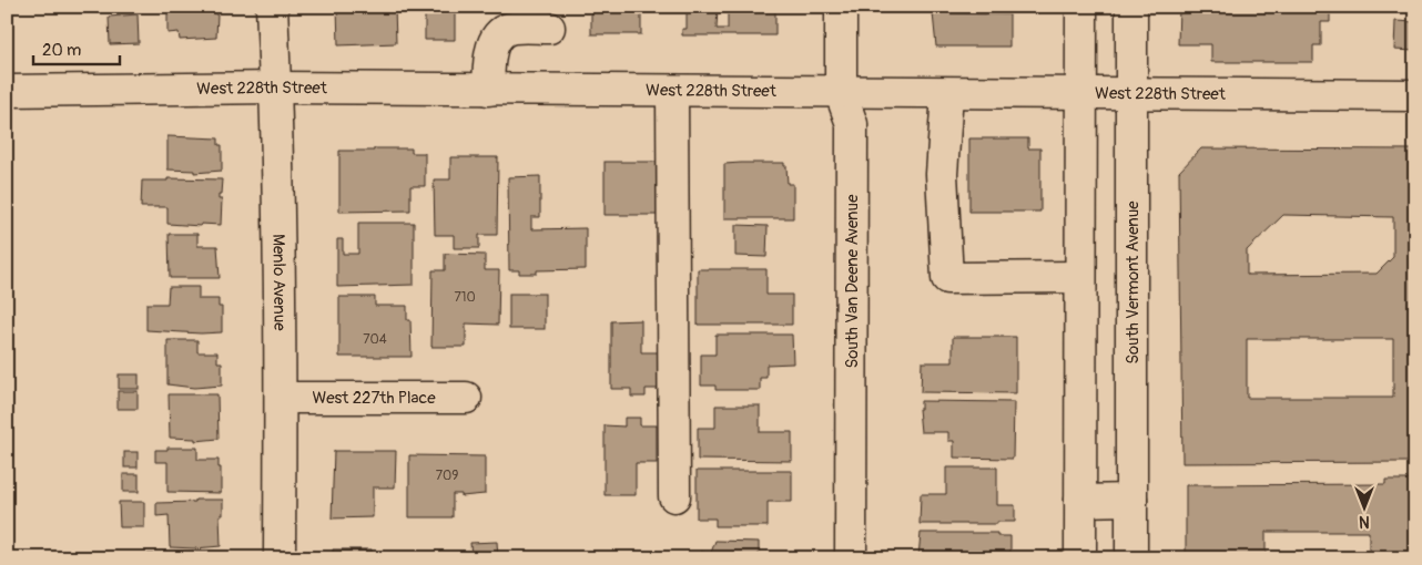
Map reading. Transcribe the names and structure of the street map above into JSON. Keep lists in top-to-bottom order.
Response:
{
  "streets": {
    "street": [
      "West 228th Street",
      "South Van Deene Avenue",
      "Menlo Avenue",
      "South Vermont Avenue",
      "West 227th Place"
    ]
  },
  "crossings": [
    ["West 228th Street", "South Van Deene Avenue"],
    ["West 228th Street", "Menlo Avenue"],
    ["West 228th Street", "South Vermont Avenue"],
    ["Menlo Avenue", "West 227th Place"]
  ],
  "house_numbers": ["710", "704", "709"],
  "scale_bar": "20 m",
  "north": "bottom"
}
